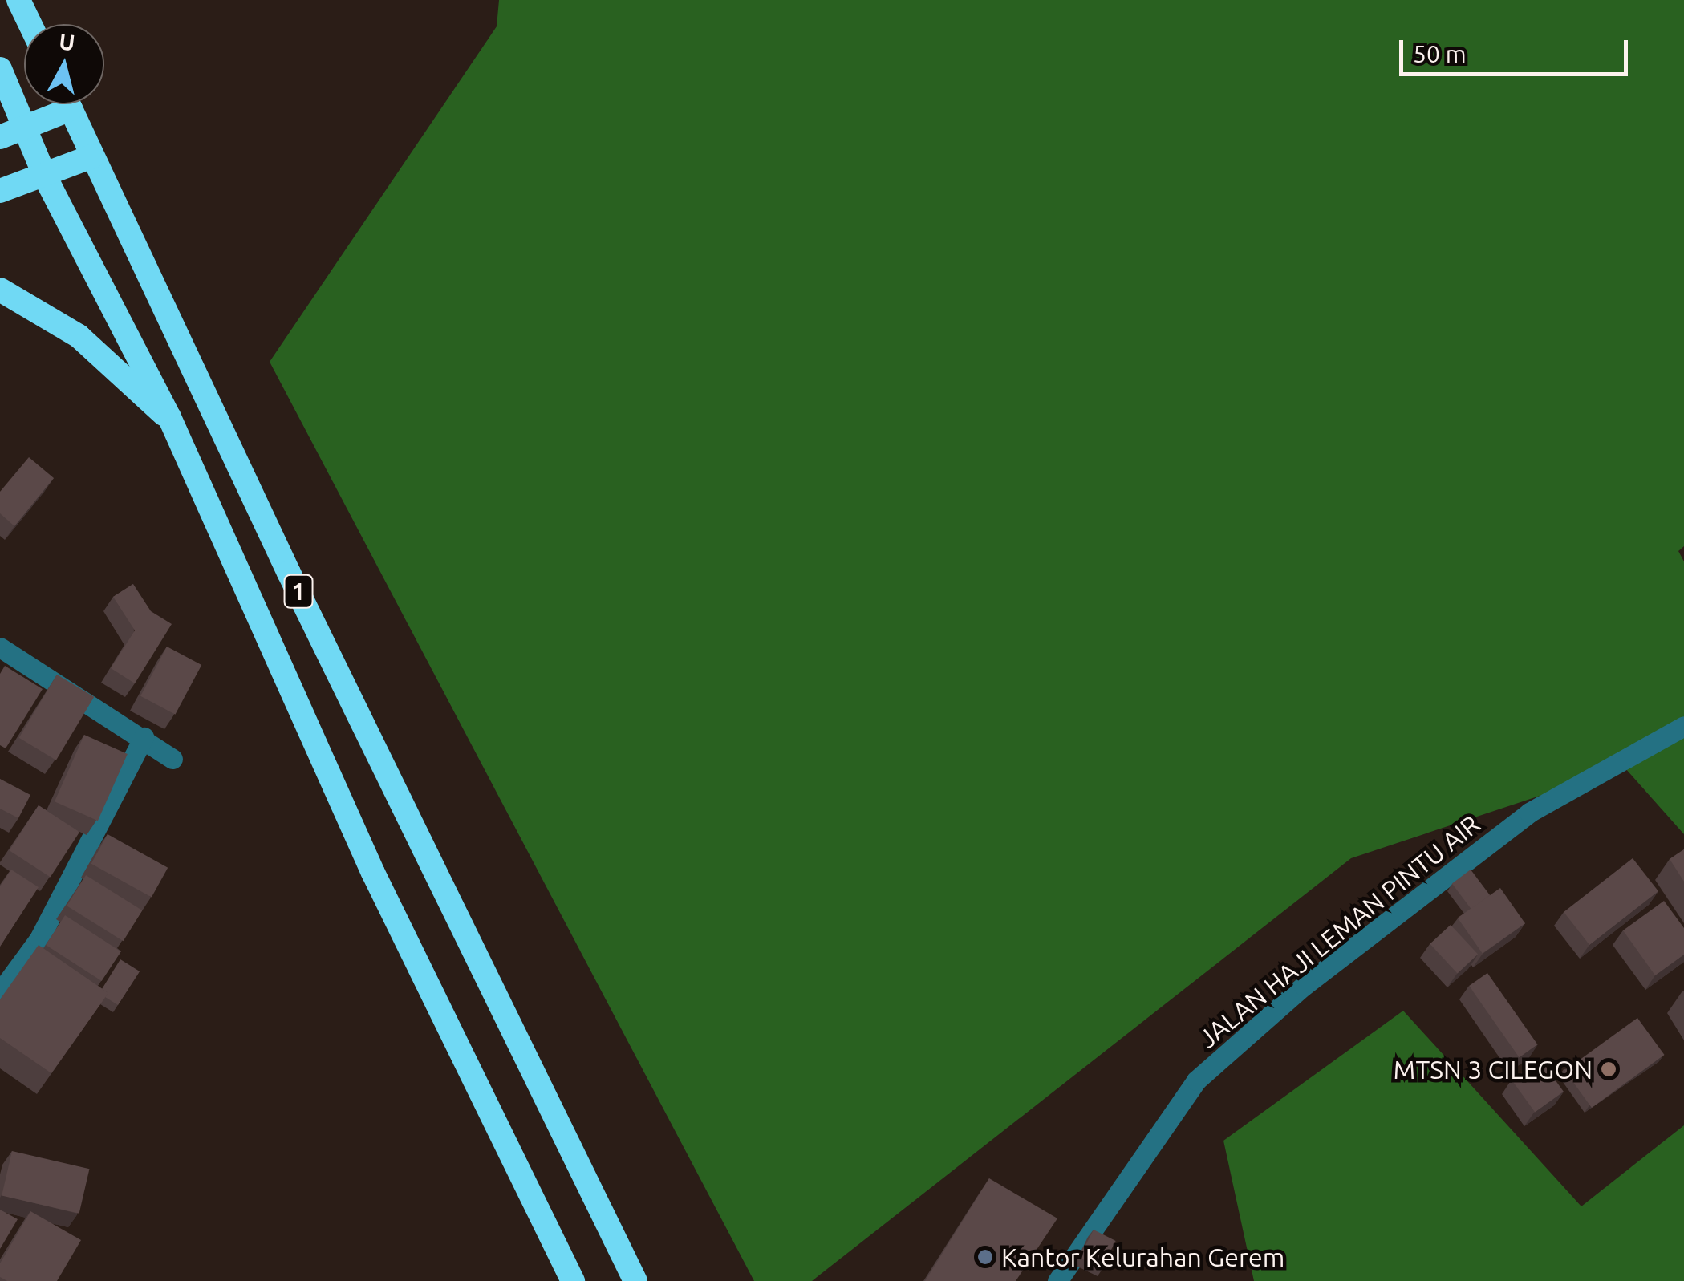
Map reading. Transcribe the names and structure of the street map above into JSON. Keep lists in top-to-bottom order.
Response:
{
  "streets": {
    "highway": ["1"],
    "street": ["JALAN HAJI LEMAN PINTU AIR"]
  },
  "places": ["MTSN 3 CILEGON", "Kantor Kelurahan Gerem"],
  "scale_bar": "50 m",
  "north": "top"
}
